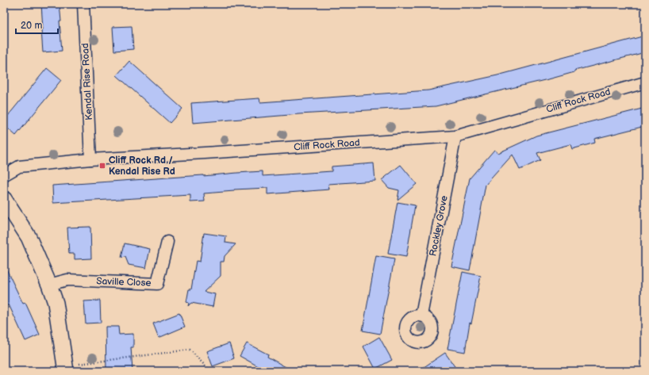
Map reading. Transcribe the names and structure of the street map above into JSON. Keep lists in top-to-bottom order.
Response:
{
  "streets": {
    "street": [
      "Kendal Rise Road",
      "Cliff Rock Road",
      "Rockley Grove",
      "Saville Close"
    ]
  },
  "crossings": [
    ["Kendal Rise Road", "Cliff Rock Road"],
    ["Cliff Rock Road", "Rockley Grove"]
  ],
  "places": {
    "transit": ["Cliff Rock Rd / Kendal Rise Rd"]
  },
  "scale_bar": "20 m"
}
